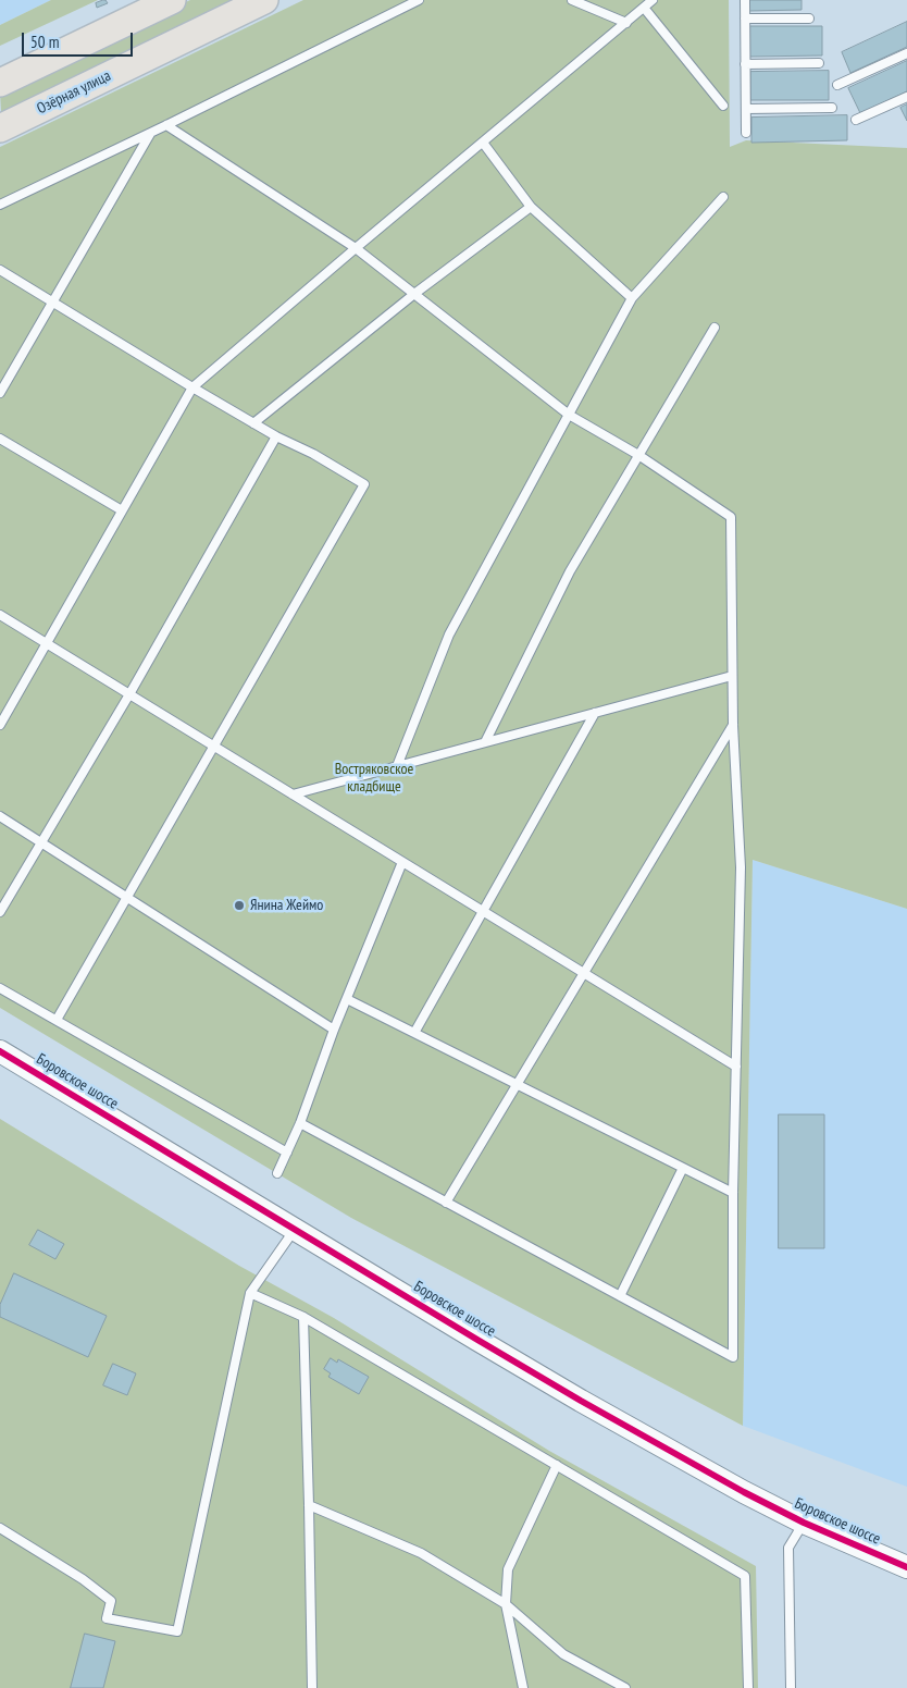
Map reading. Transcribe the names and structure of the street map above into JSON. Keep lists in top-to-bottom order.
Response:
{
  "streets": {
    "main road": ["Озёрная улица"],
    "street": ["Боровское шоссе"]
  },
  "parks": ["Востряковское кладбище"],
  "places": ["Янина Жеймо"],
  "scale_bar": "50 m"
}
